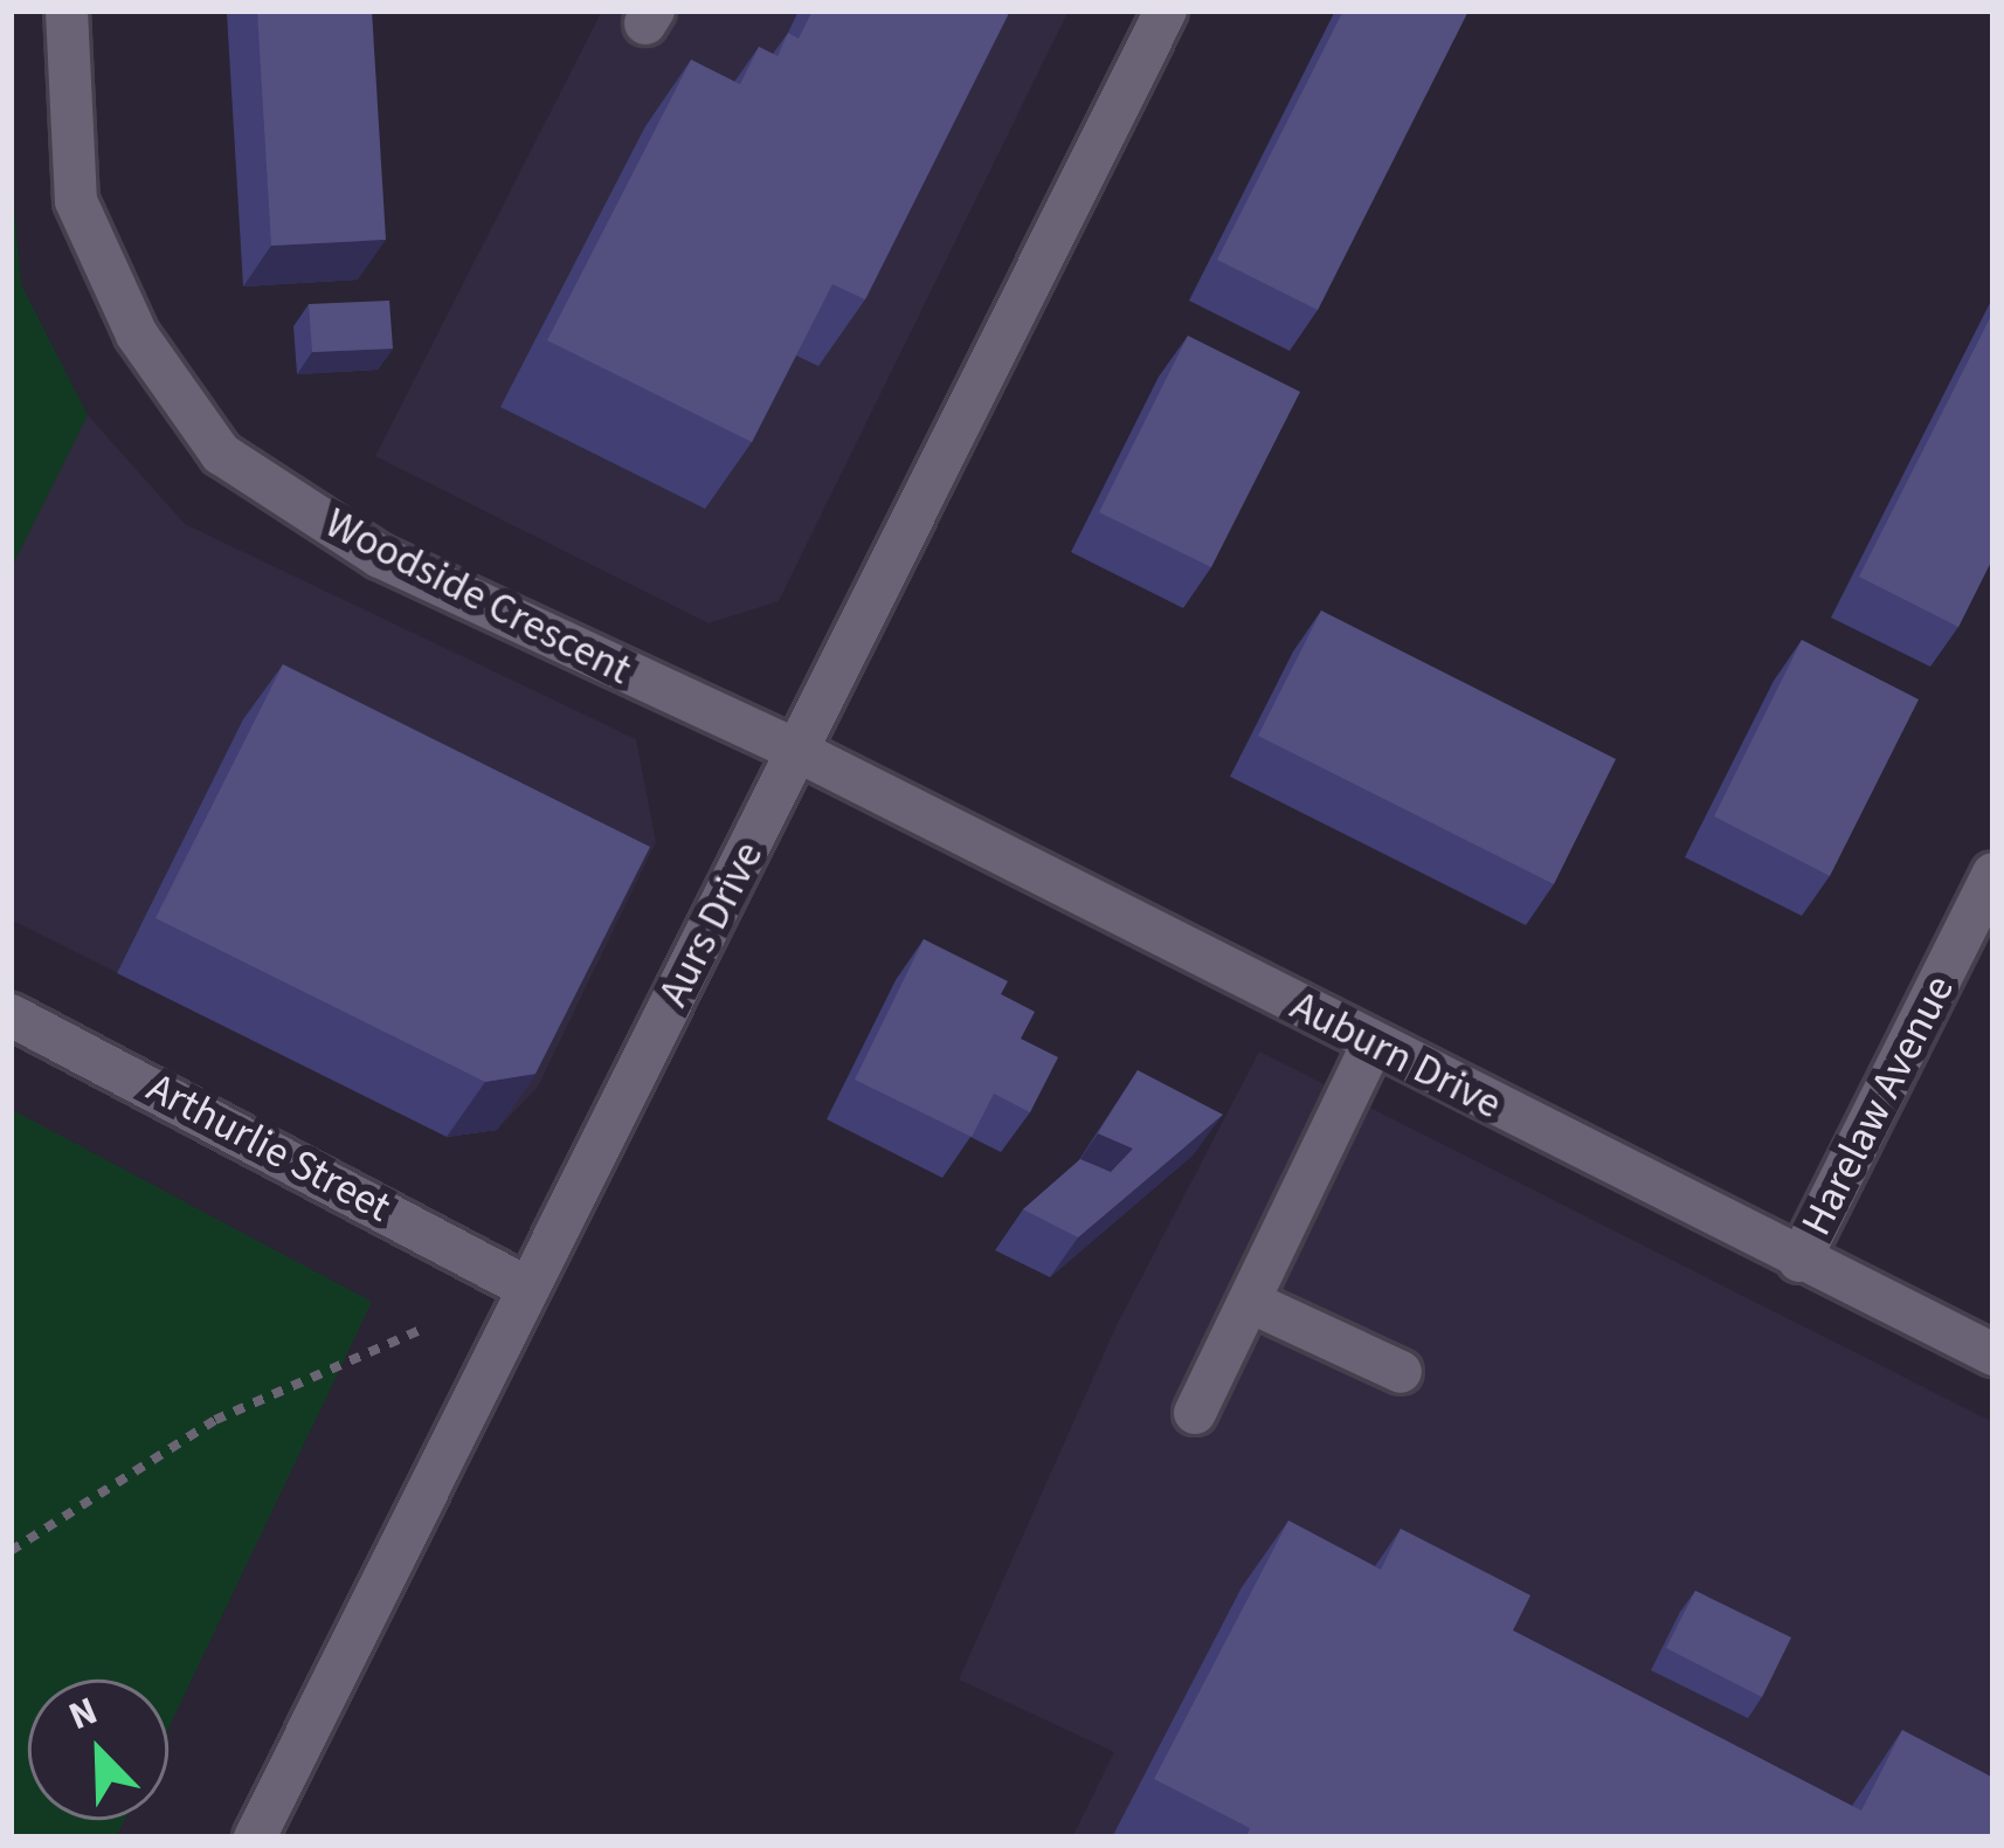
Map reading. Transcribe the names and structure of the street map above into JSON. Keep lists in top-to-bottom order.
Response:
{
  "streets": {
    "street": [
      "Woodside Crescent",
      "Aurs Drive",
      "Auburn Drive",
      "Harelaw Avenue",
      "Arthurlie Street"
    ]
  },
  "crossings": [
    ["Woodside Crescent", "Aurs Drive"],
    ["Woodside Crescent", "Auburn Drive"],
    ["Aurs Drive", "Auburn Drive"],
    ["Aurs Drive", "Arthurlie Street"],
    ["Auburn Drive", "Harelaw Avenue"]
  ],
  "north": "top left"
}
